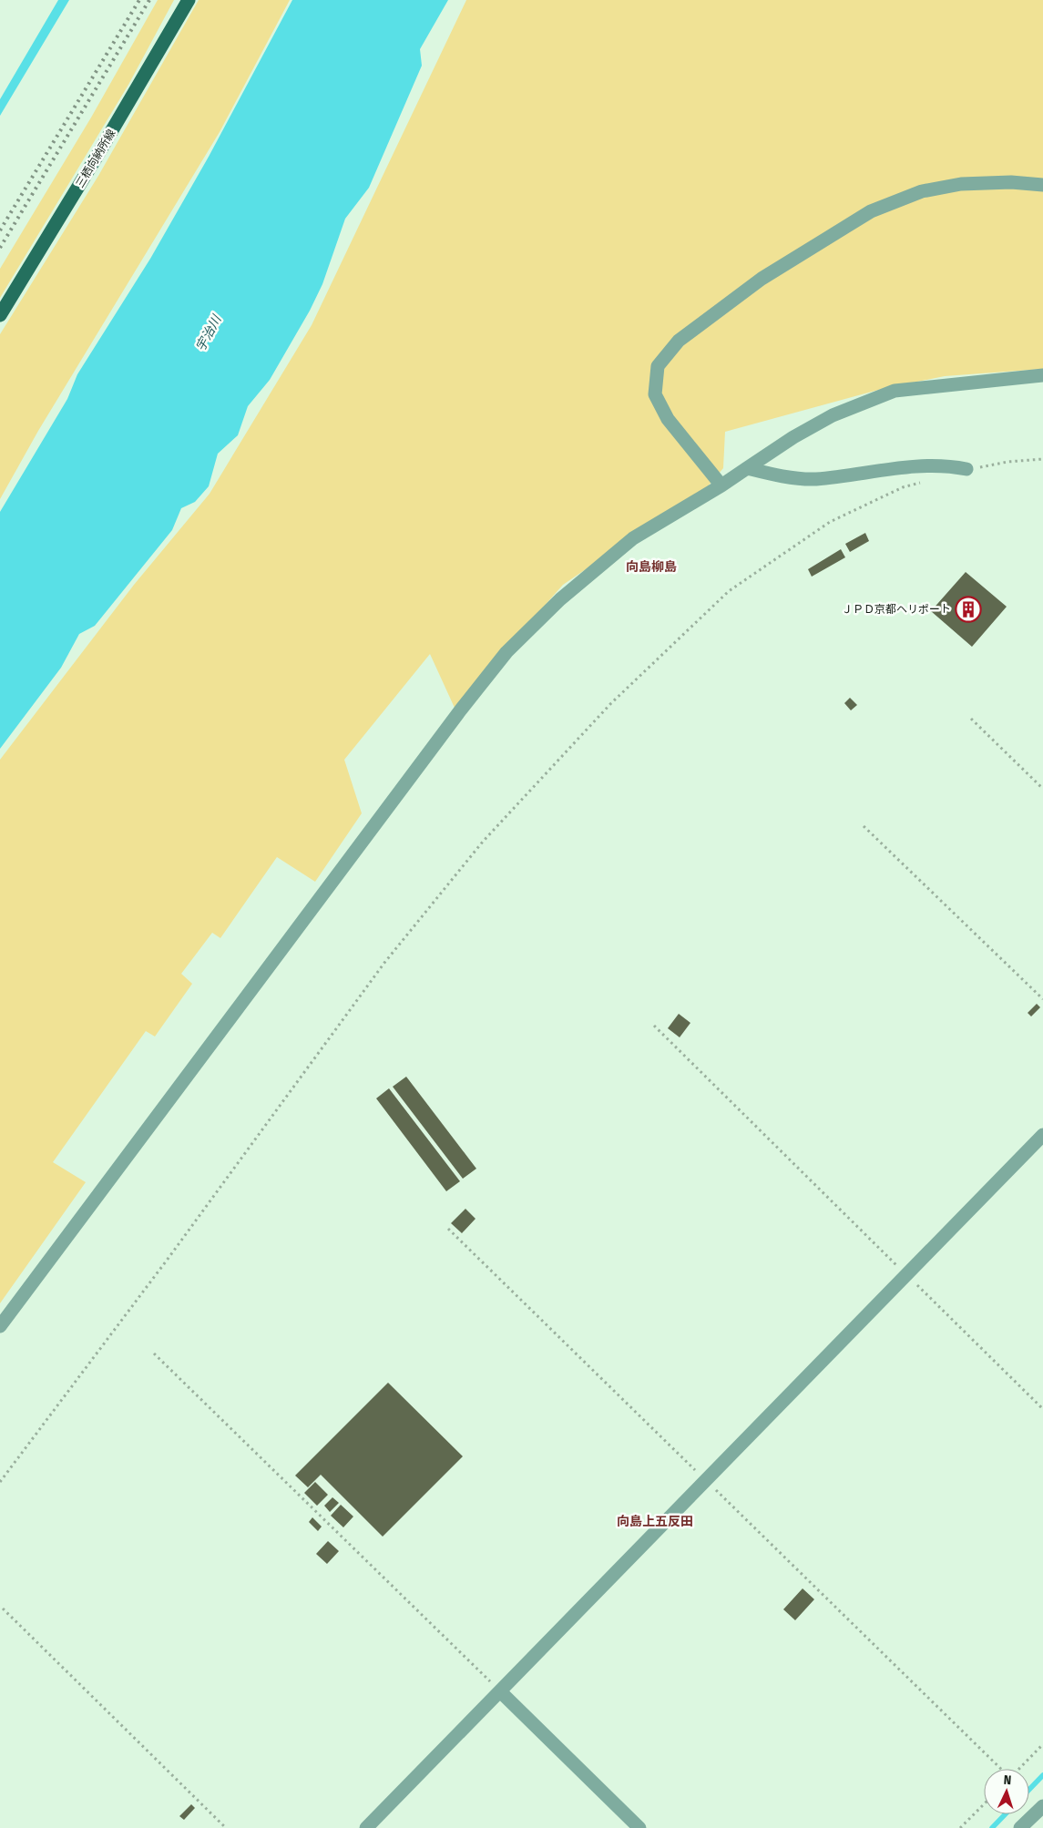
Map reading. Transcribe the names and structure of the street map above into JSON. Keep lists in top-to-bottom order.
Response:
{
  "streets": {
    "main road": ["三栖向納所線"]
  },
  "districts": ["向島柳島", "向島上五反田"],
  "water": ["宇治川"],
  "places": {
    "building": ["ＪＰＤ京都ヘリポート"]
  },
  "north": "top"
}
